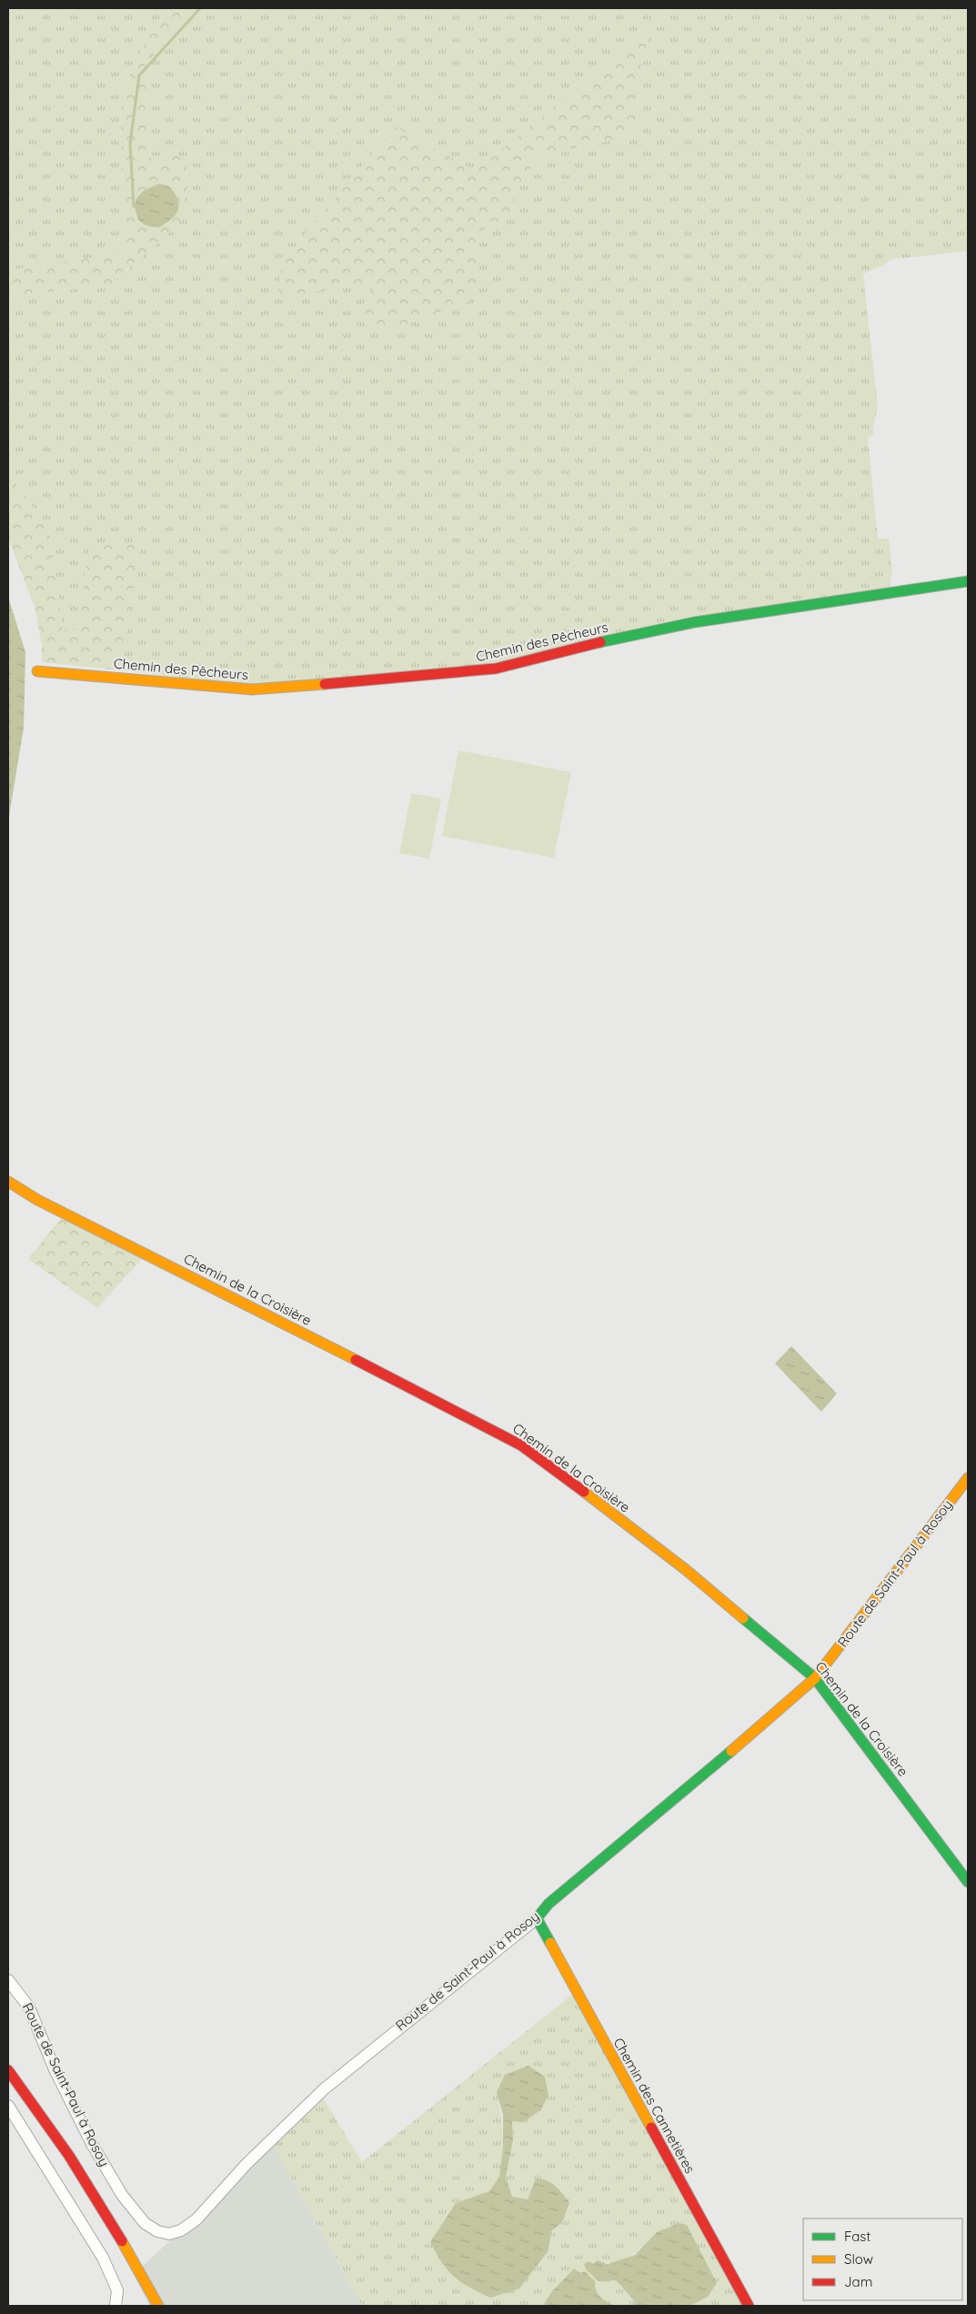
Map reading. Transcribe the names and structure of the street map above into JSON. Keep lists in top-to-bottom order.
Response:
{
  "streets": {
    "street": [
      "Chemin des Pêcheurs",
      "Chemin de la Croisière",
      "Route de Saint-Paul à Rosoy",
      "Chemin des Cannetières"
    ]
  },
  "crossings": [
    ["Chemin de la Croisière", "Route de Saint-Paul à Rosoy"],
    ["Route de Saint-Paul à Rosoy", "Chemin des Cannetières"]
  ],
  "legend": ["Fast", "Slow", "Jam"]
}
